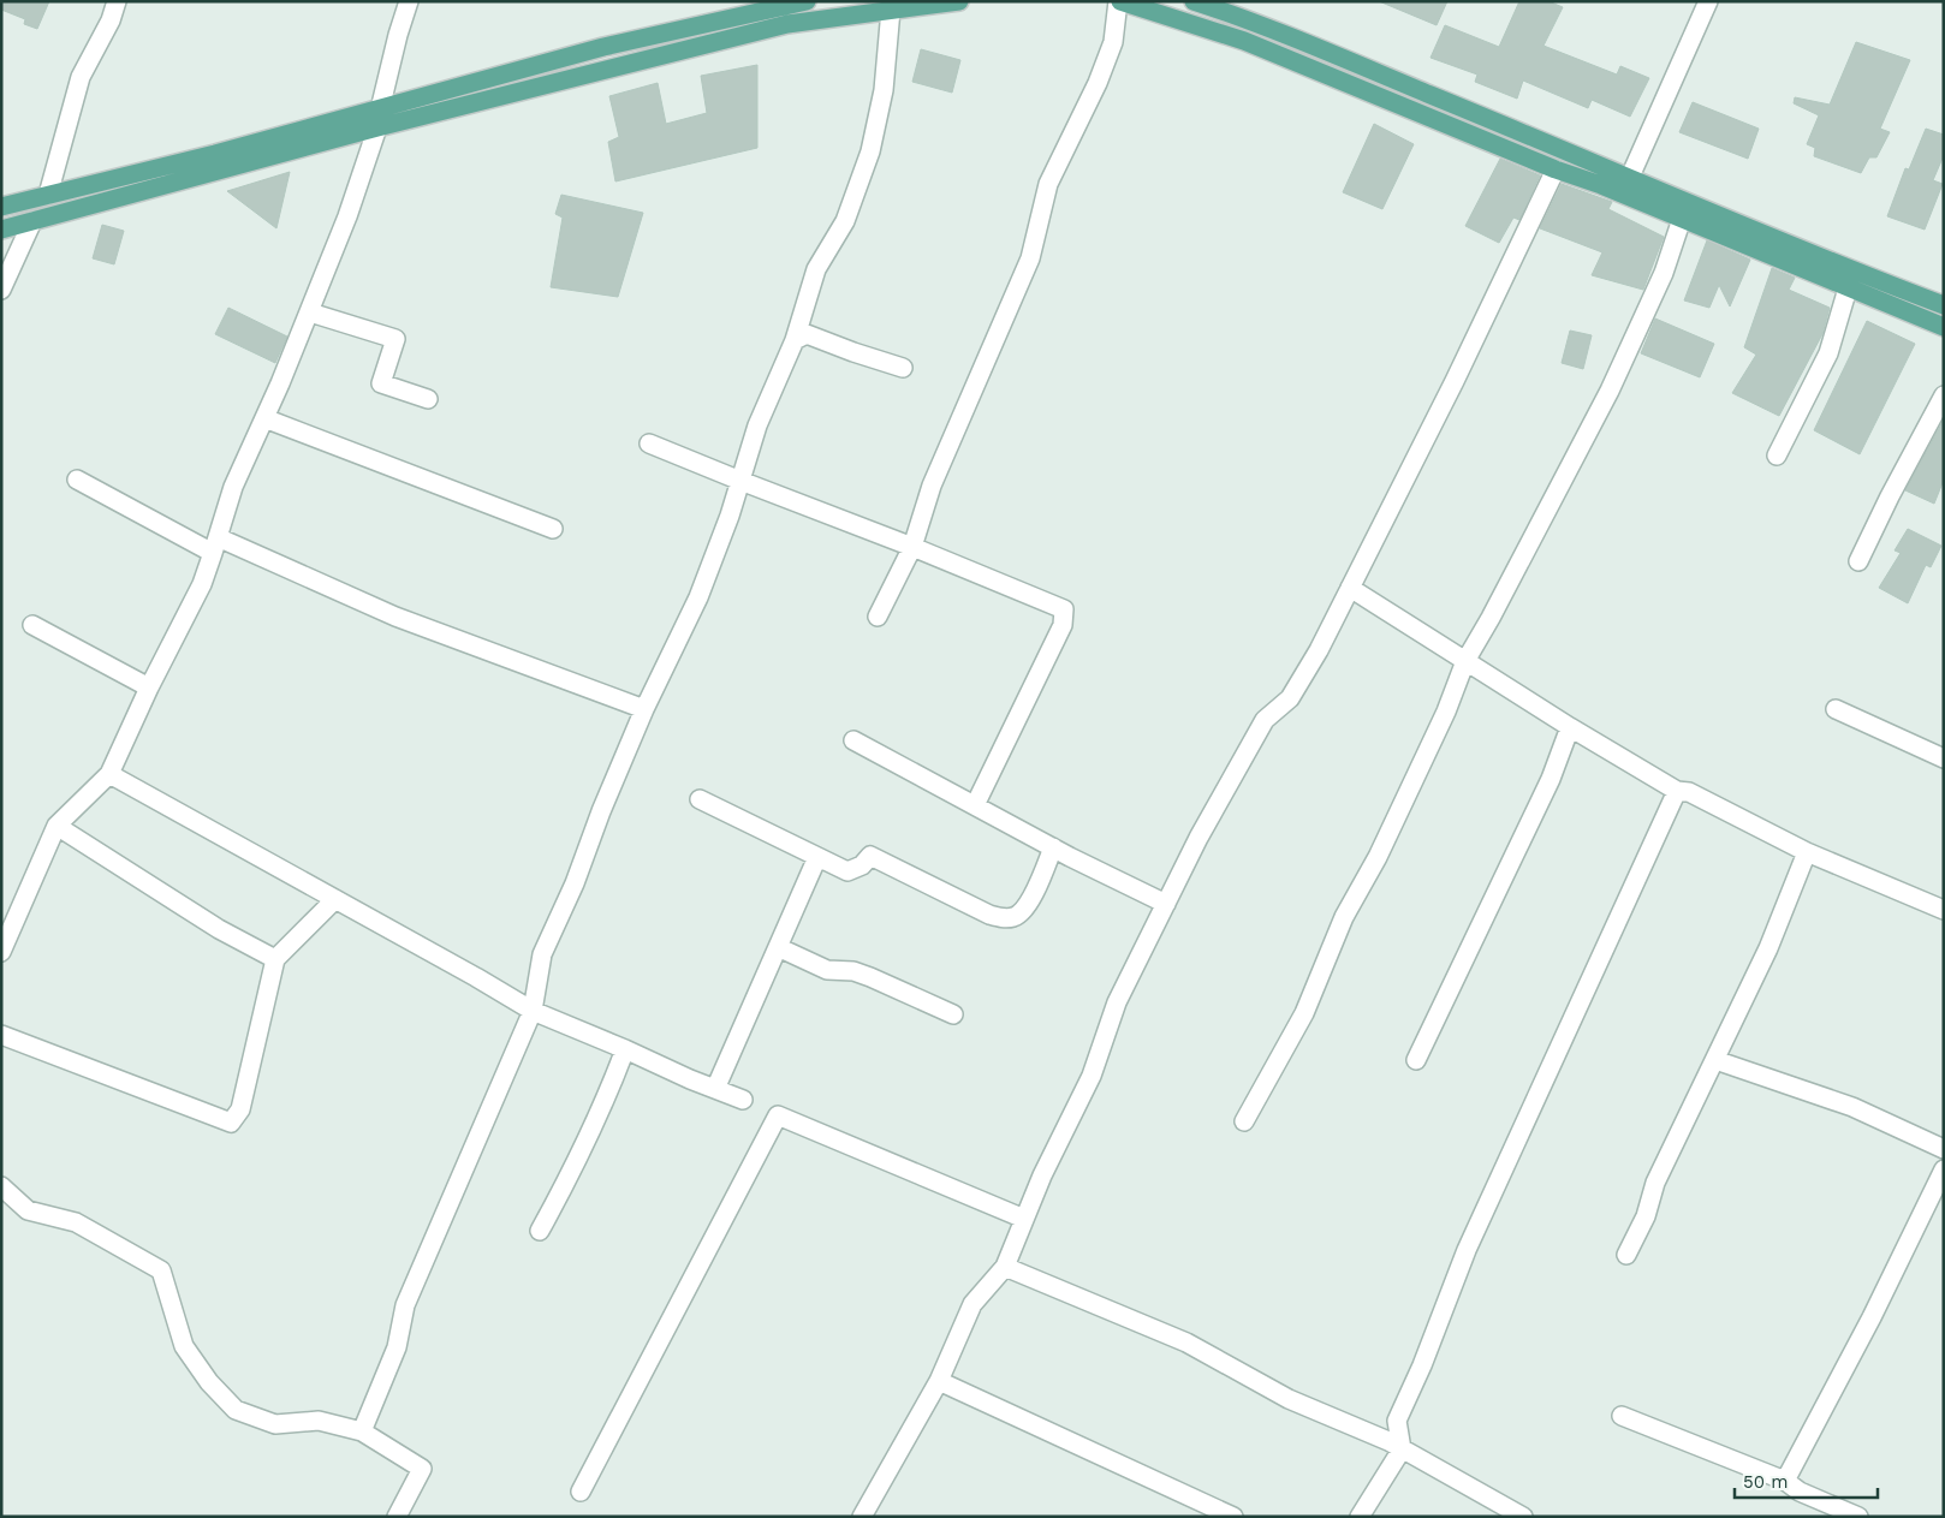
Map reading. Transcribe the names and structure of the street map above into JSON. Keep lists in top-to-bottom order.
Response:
{
  "scale_bar": "50 m"
}
